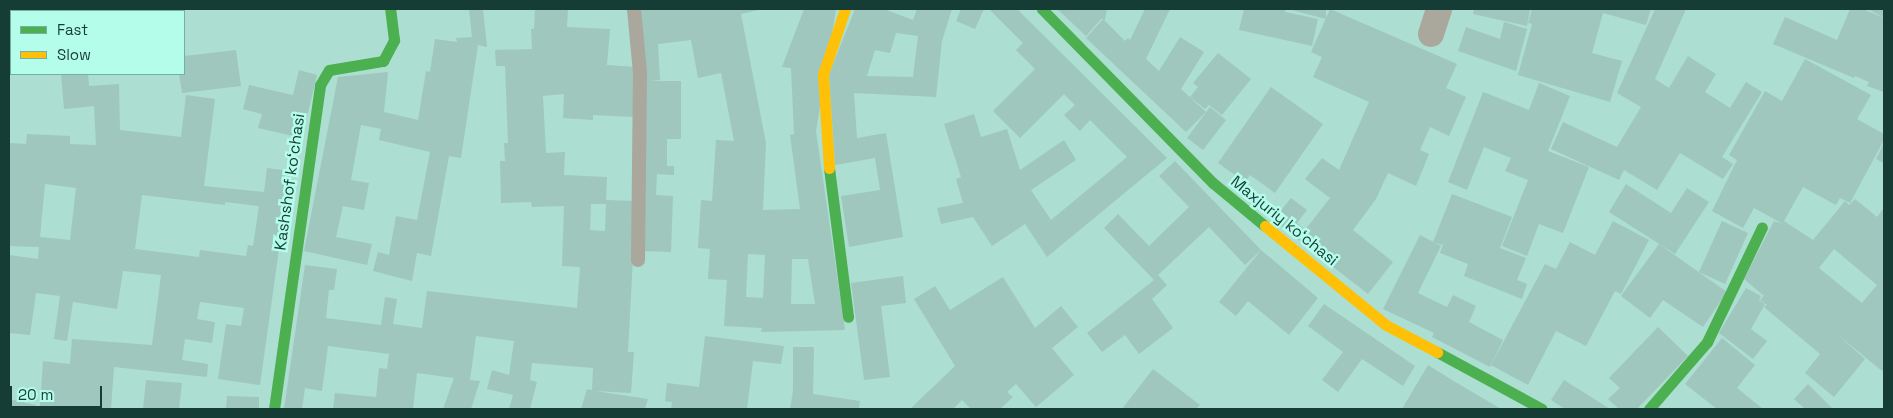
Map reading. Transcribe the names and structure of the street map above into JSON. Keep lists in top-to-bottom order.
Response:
{
  "streets": {
    "street": ["Kashshof koʻchasi", "Maxjuriy koʻchasi"]
  },
  "legend": ["Fast", "Slow"],
  "scale_bar": "20 m"
}
